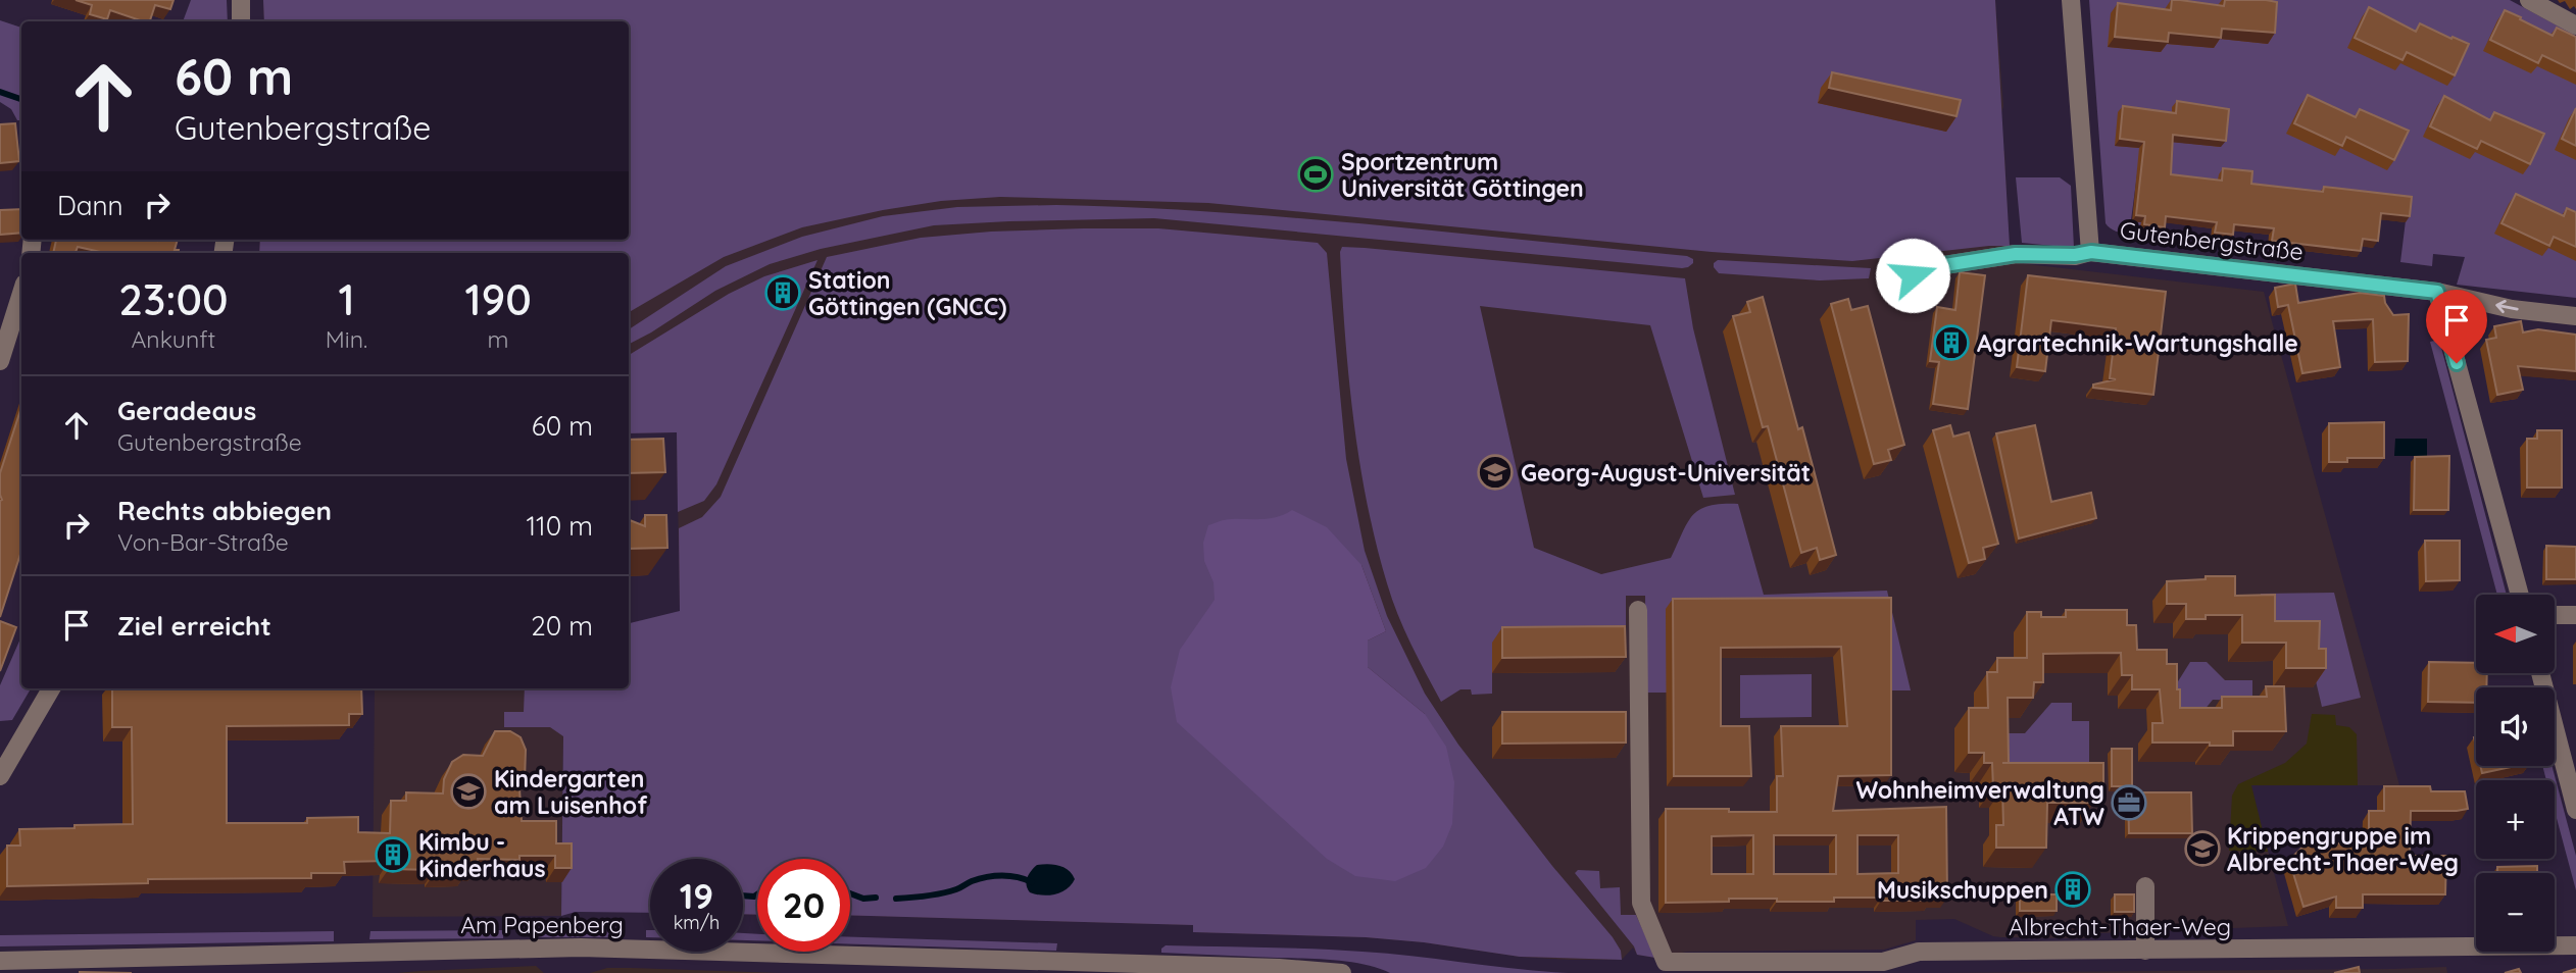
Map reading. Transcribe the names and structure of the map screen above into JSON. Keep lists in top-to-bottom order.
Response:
{
  "streets": {
    "street": ["Gutenbergstraße", "Am Papenberg", "Albrecht-Thaer-Weg"]
  },
  "places": {
    "sports": ["Sportzentrum Universität Göttingen"],
    "building": [
      "Station Göttingen (GNCC)",
      "Agrartechnik-Wartungshalle",
      "Kimbu - Kinderhaus",
      "Musikschuppen"
    ],
    "school or university": ["Georg-August-Universität", "Kindergarten am Luisenhof", "Krippengruppe im Albrecht-Thaer-Weg"],
    "office": ["Wohnheimverwaltung ATW"]
  },
  "north": "left",
  "page": {
    "turn": ["60 m", "Gutenbergstraße"],
    "then": "Dann",
    "eta": [
      "23:00",
      "Ankunft",
      "1",
      "Min.",
      "190",
      "m"
    ],
    "list": [
      {
        "name": "Geradeaus",
        "note": "Gutenbergstraße",
        "value": "60 m"
      },
      {
        "name": "Rechts abbiegen",
        "note": "Von-Bar-Straße",
        "value": "110 m"
      },
      {
        "name": "Ziel erreicht",
        "value": "20 m"
      }
    ],
    "map_buttons": ["+", "−"],
    "speed": "19 km/h",
    "limit": "20"
  }
}
